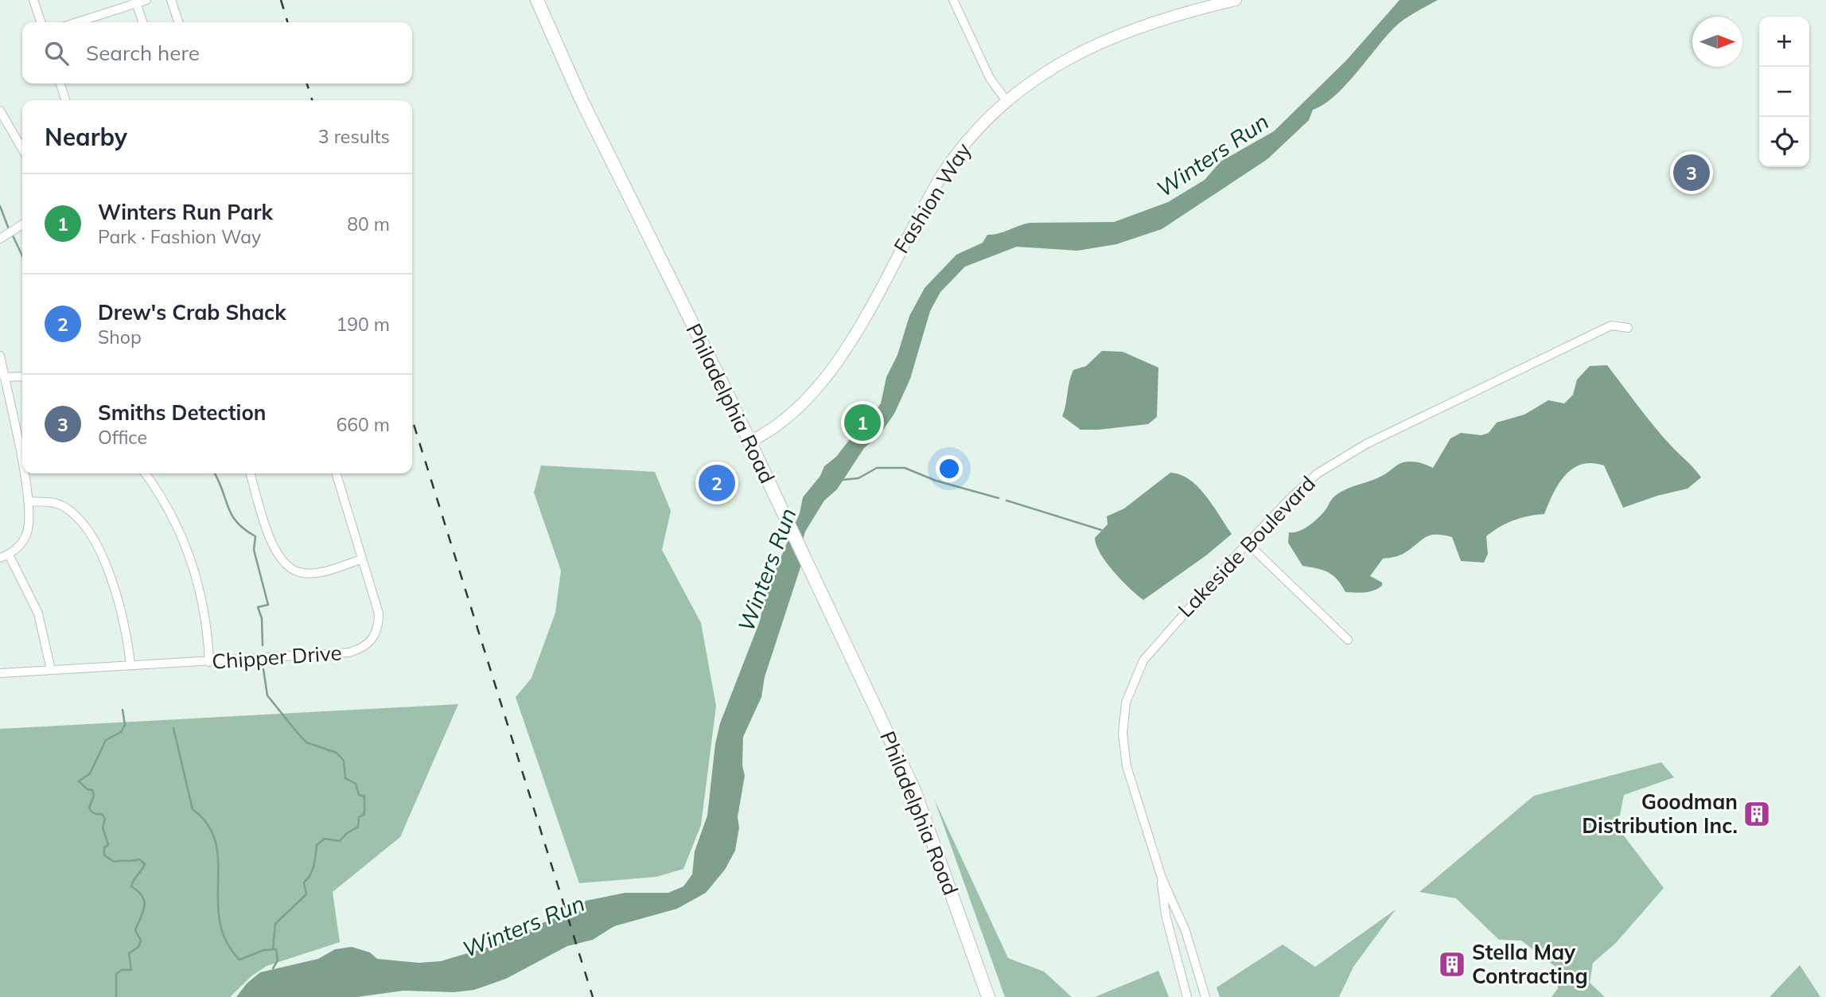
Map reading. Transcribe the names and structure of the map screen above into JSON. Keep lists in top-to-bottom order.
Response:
{
  "streets": {
    "main road": ["Philadelphia Road"],
    "street": ["Fashion Way", "Lakeside Boulevard", "Chipper Drive"]
  },
  "crossings": [
    ["Fashion Way", "Philadelphia Road"]
  ],
  "water": ["Winters Run"],
  "places": {
    "building": ["Goodman Distribution Inc.", "Stella May Contracting"]
  },
  "north": "right",
  "page": {
    "map_buttons": ["+", "−"],
    "search": "Search here",
    "heading": ["Nearby", "3 results"],
    "pins": ["3", "1", "2"],
    "list": [
      {
        "mark": "1",
        "name": "Winters Run Park",
        "note": "Park · Fashion Way",
        "value": "80 m"
      },
      {
        "mark": "2",
        "name": "Drew's Crab Shack",
        "note": "Shop",
        "value": "190 m"
      },
      {
        "mark": "3",
        "name": "Smiths Detection",
        "note": "Office",
        "value": "660 m"
      }
    ]
  }
}
